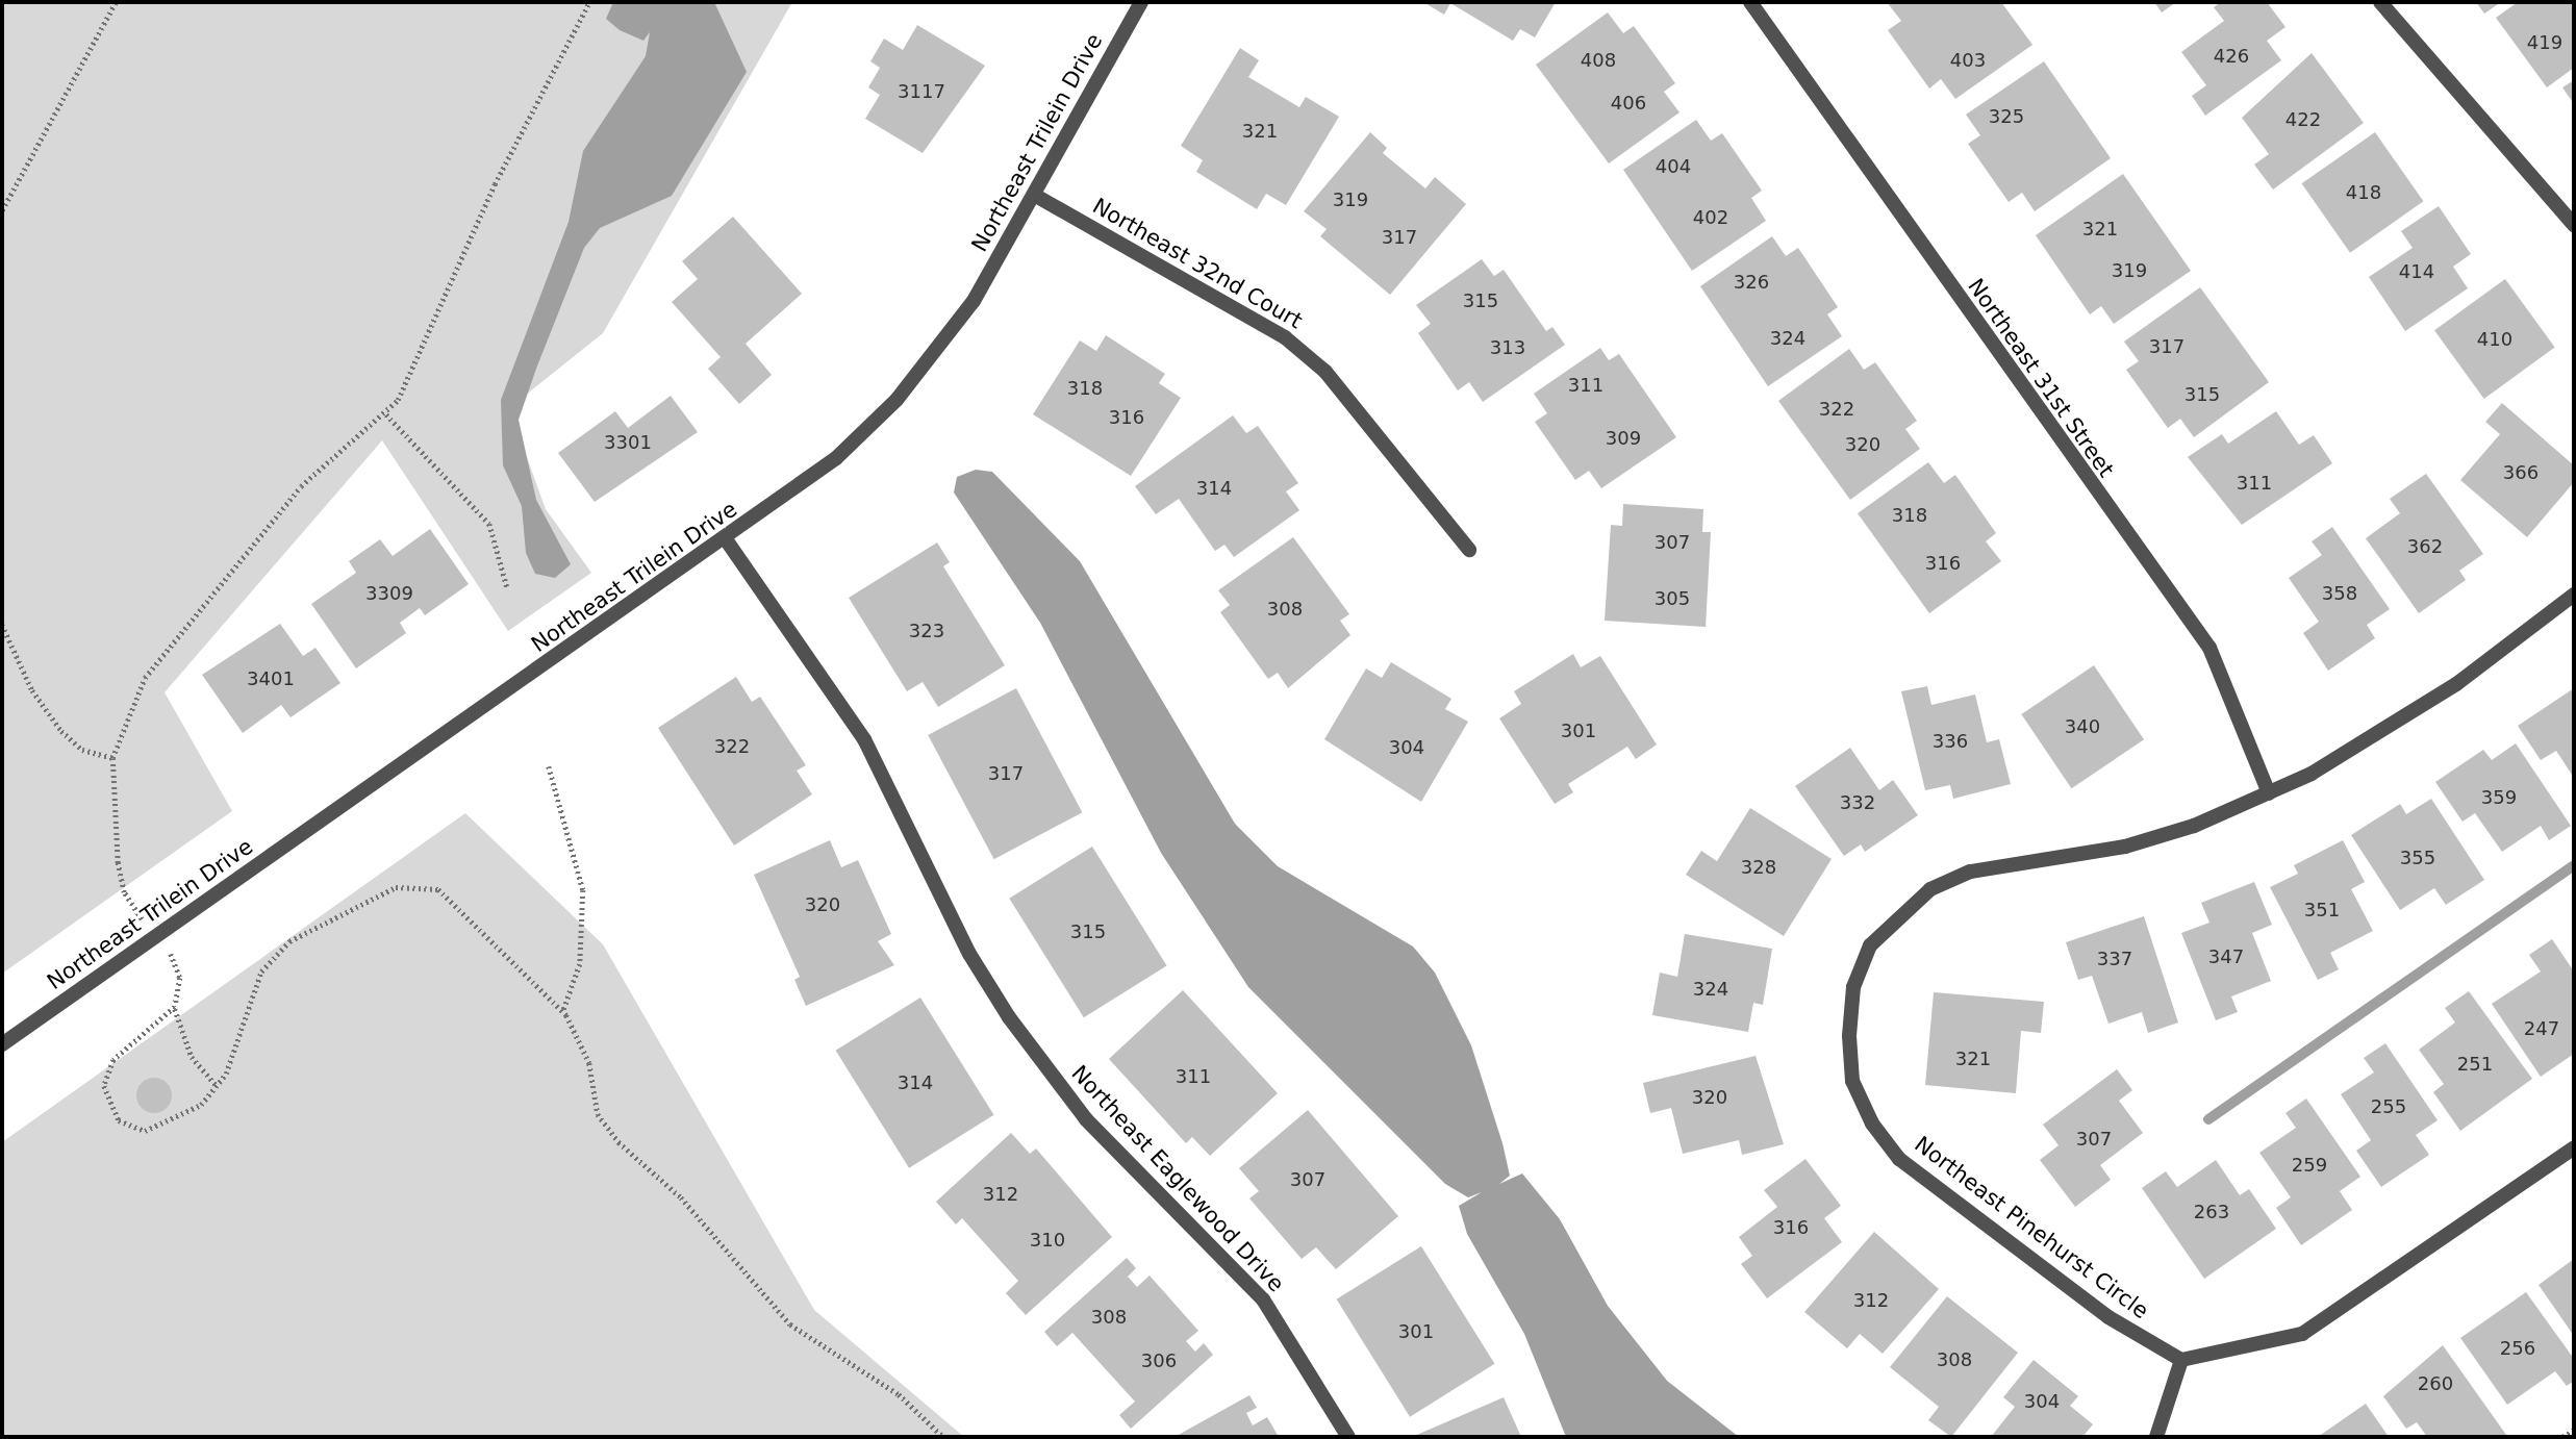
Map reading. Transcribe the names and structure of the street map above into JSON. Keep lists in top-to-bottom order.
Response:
{
  "streets": {
    "street": [
      "Northeast Trilein Drive",
      "Northeast 32nd Court",
      "Northeast 31st Street",
      "Northeast Eaglewood Drive",
      "Northeast Pinehurst Circle"
    ]
  },
  "crossings": [
    ["Northeast Trilein Drive", "Northeast 32nd Court"],
    ["Northeast Trilein Drive", "Northeast Eaglewood Drive"],
    ["Northeast 31st Street", "Northeast Pinehurst Circle"]
  ],
  "house_numbers": [
    "419",
    "426",
    "408",
    "403",
    "3117",
    "406",
    "325",
    "422",
    "321",
    "404",
    "418",
    "319",
    "402",
    "321",
    "317",
    "319",
    "414",
    "326",
    "315",
    "324",
    "410",
    "317",
    "313",
    "311",
    "318",
    "315",
    "322",
    "316",
    "309",
    "3301",
    "320",
    "366",
    "311",
    "314",
    "318",
    "307",
    "362",
    "316",
    "3309",
    "358",
    "305",
    "308",
    "323",
    "3401",
    "340",
    "301",
    "336",
    "322",
    "304",
    "317",
    "359",
    "332",
    "355",
    "328",
    "320",
    "351",
    "315",
    "347",
    "337",
    "324",
    "247",
    "321",
    "251",
    "311",
    "314",
    "320",
    "255",
    "307",
    "259",
    "307",
    "312",
    "263",
    "316",
    "310",
    "312",
    "308",
    "301",
    "256",
    "308",
    "306",
    "260",
    "304"
  ]
}
